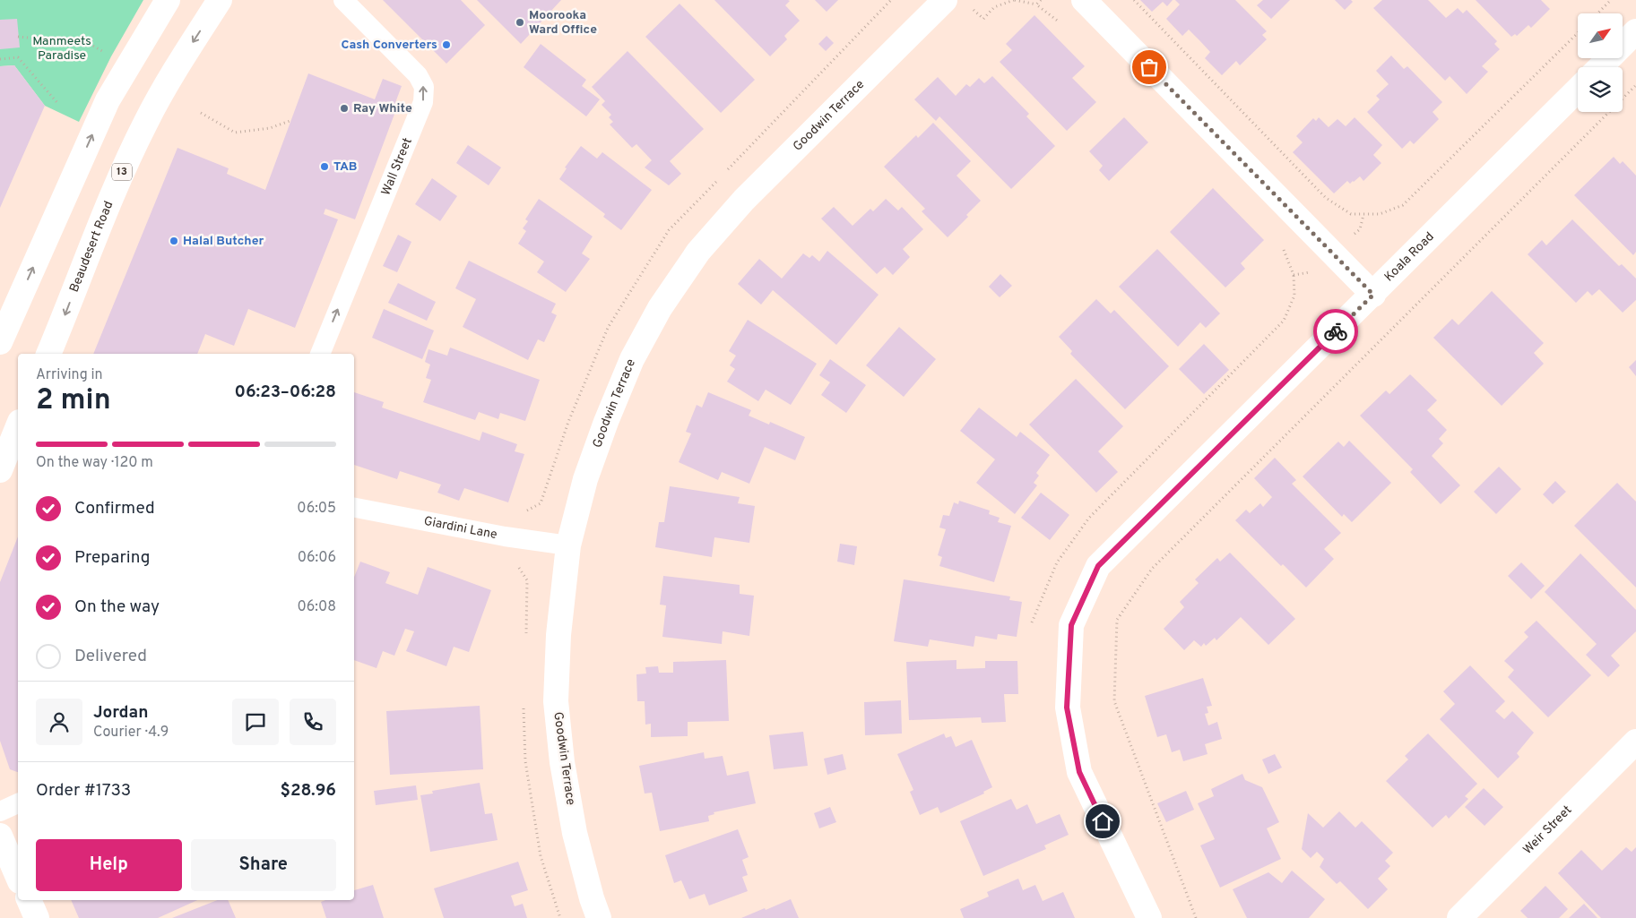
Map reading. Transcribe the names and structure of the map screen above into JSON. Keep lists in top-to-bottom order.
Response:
{
  "streets": {
    "main road": [
      "Goodwin Terrace",
      "13",
      "Beaudesert Road",
      "Koala Road",
      "Weir Street"
    ],
    "lane": ["Wall Street", "Giardini Lane"]
  },
  "crossings": [
    ["Goodwin Terrace", "Giardini Lane"]
  ],
  "one_way": ["Wall Street"],
  "parks": ["Manmeets Paradise"],
  "places": [
    "Moorooka Ward Office",
    "Cash Converters",
    "Ray White",
    "TAB",
    "Halal Butcher"
  ],
  "north": "top right",
  "page": {
    "heading": ["2 min", "Arriving in", "06:23–06:28"],
    "panel": [
      "Jordan",
      "Courier · 4.9",
      "Order #1733",
      "$28.96"
    ],
    "bar": "On the way · 120 m",
    "list": [
      ["Confirmed", "06:05"],
      ["Preparing", "06:06"],
      ["On the way", "06:08"],
      "Delivered"
    ],
    "buttons": ["Help", "Share"]
  }
}
